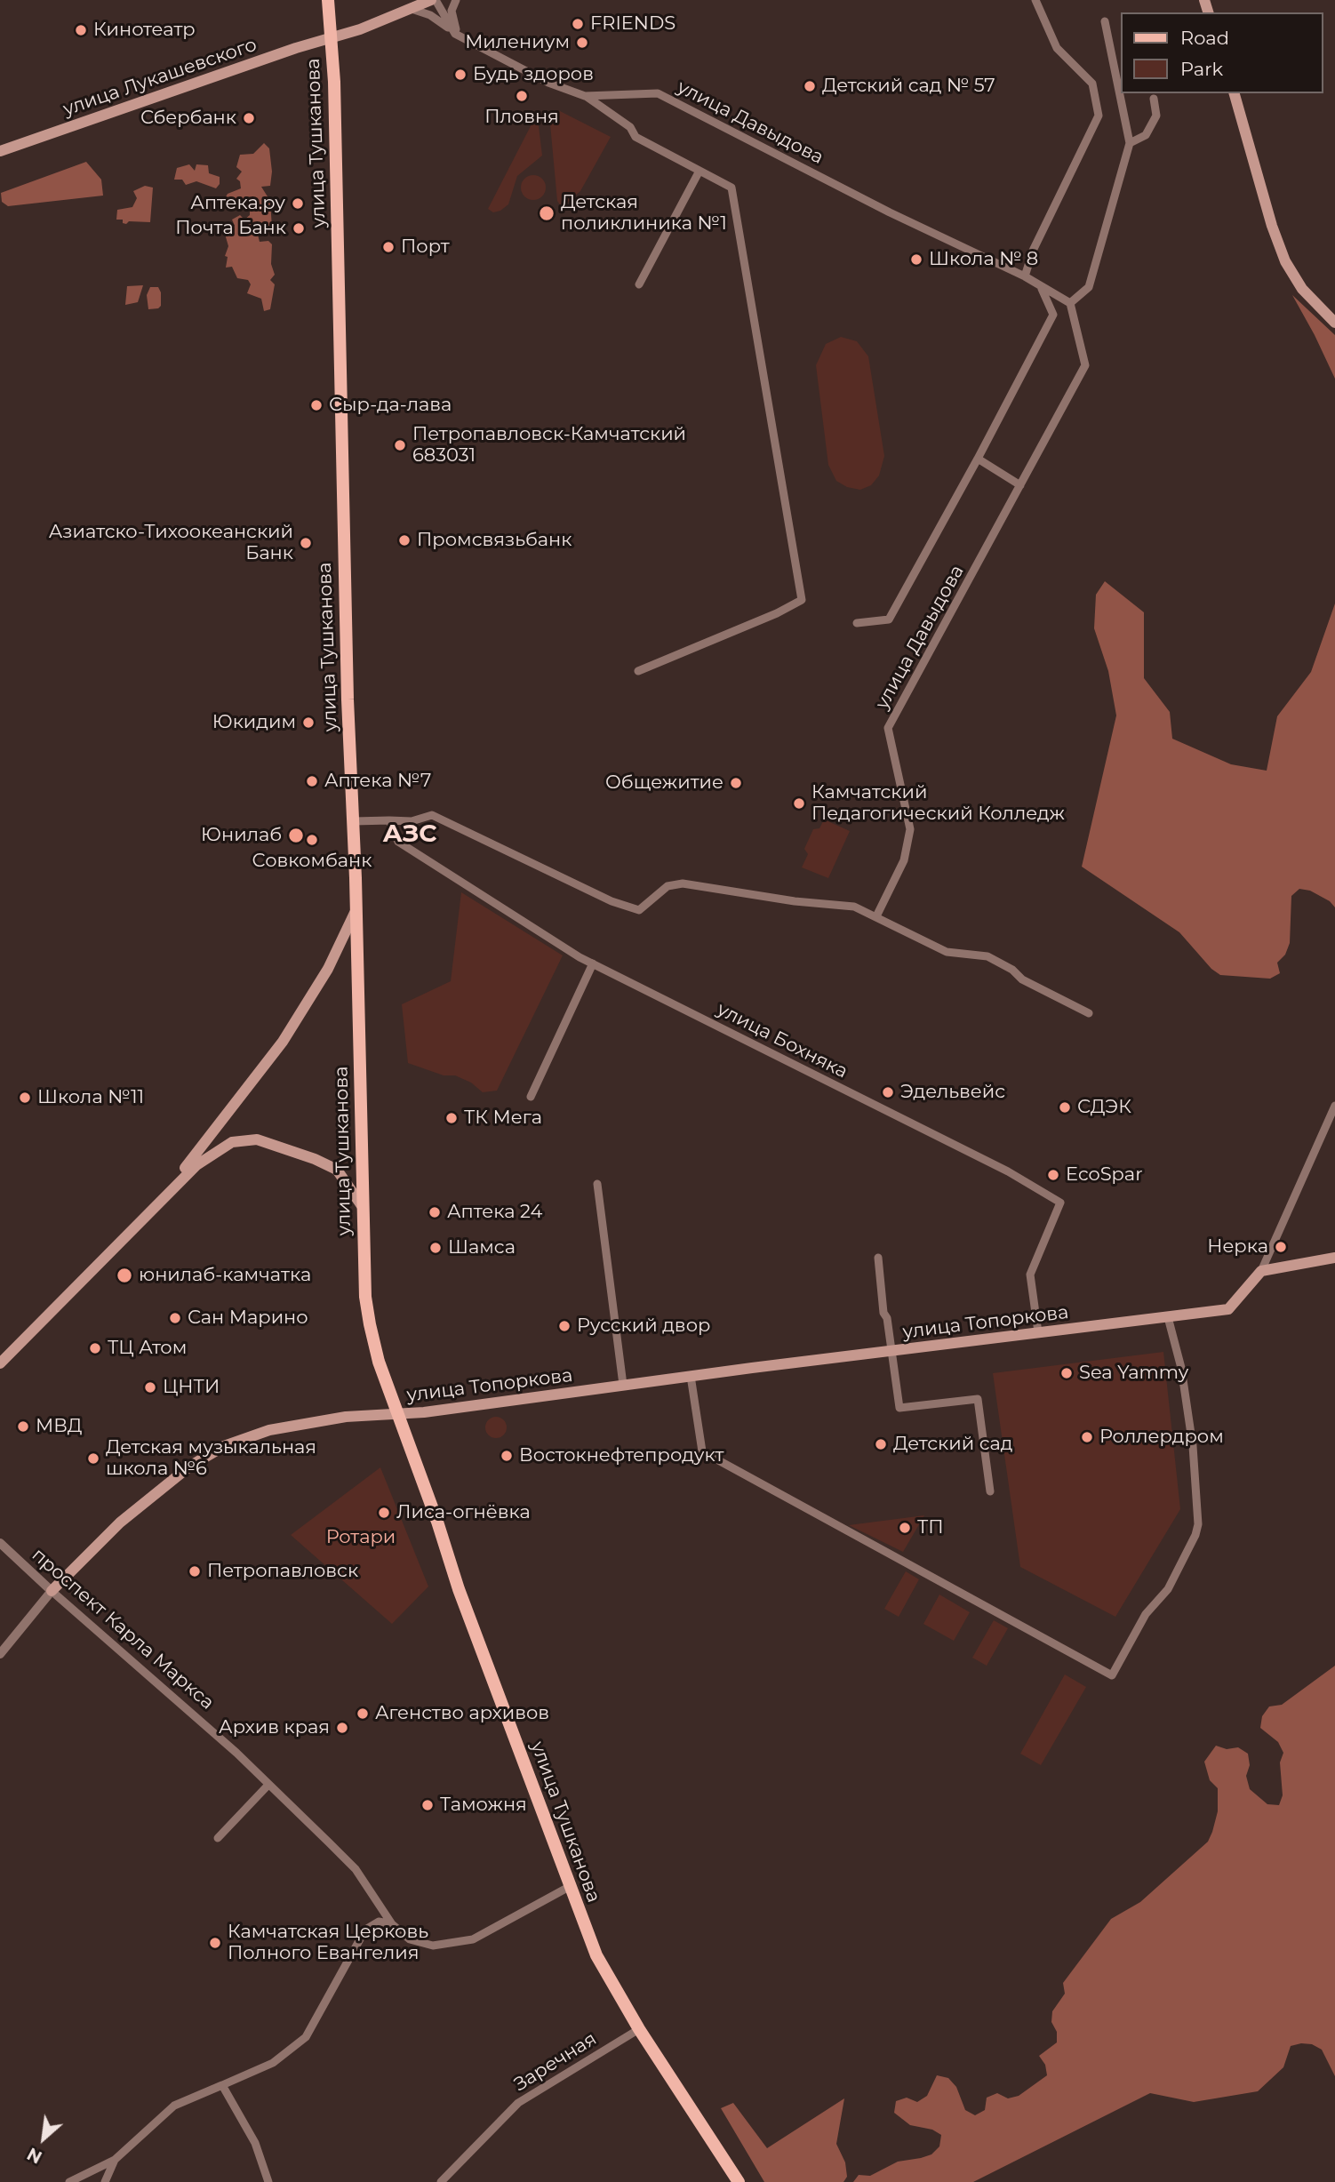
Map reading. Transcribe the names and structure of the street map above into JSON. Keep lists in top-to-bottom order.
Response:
{
  "streets": {
    "main road": ["улица Лукашевского", "улица Тушканова", "улица Топоркова"],
    "street": [
      "улица Давыдова",
      "улица Бохняка",
      "проспект Карла Маркса",
      "Заречная"
    ]
  },
  "crossings": [
    ["улица Лукашевского", "улица Давыдова"],
    ["улица Лукашевского", "улица Тушканова"],
    ["улица Тушканова", "улица Топоркова"],
    ["улица Тушканова", "проспект Карла Маркса"],
    ["улица Тушканова", "Заречная"],
    ["улица Бохняка", "улица Топоркова"],
    ["улица Топоркова", "проспект Карла Маркса"]
  ],
  "districts": ["АЗС"],
  "parks": ["Ротари"],
  "places": [
    "FRIENDS",
    "Кинотеатр",
    "Милениум",
    "Будь здоров",
    "Детский сад № 57",
    "Пловня",
    "Сбербанк",
    "Аптека.ру",
    "Детская поликлиника №1",
    "Почта Банк",
    "Порт",
    "Школа № 8",
    "Сыр-да-лава",
    "Петропавловск-Камчатский 683031",
    "Промсвязьбанк",
    "Азиатско-Тихоокеанский Банк",
    "Юкидим",
    "Аптека №7",
    "Общежитие",
    "Камчатский Педагогический Колледж",
    "Юнилаб",
    "Совкомбанк",
    "Эдельвейс",
    "Школа №11",
    "СДЭК",
    "ТК Мега",
    "EcoSpar",
    "Аптека 24",
    "Нерка",
    "Шамса",
    "юнилаб-камчатка",
    "Сан Марино",
    "Русский двор",
    "ТЦ Атом",
    "Sea Yammy",
    "ЦНТИ",
    "МВД",
    "Роллердром",
    "Детский сад",
    "Востокнефтепродукт",
    "Детская музыкальная школа №6",
    "Лиса-огнёвка",
    "ТП",
    "Петропавловск",
    "Агенство архивов",
    "Архив края",
    "Таможня",
    "Камчатская Церковь Полного Евангелия"
  ],
  "legend": ["Road", "Park"],
  "north": "bottom left"
}
